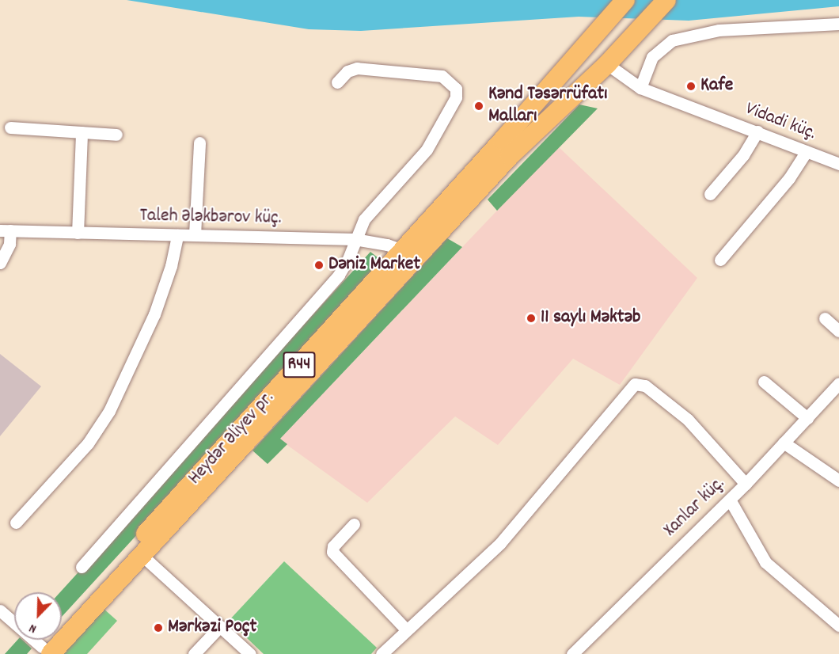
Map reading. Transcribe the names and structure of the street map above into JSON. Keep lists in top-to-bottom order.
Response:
{
  "streets": {
    "main road": ["R44", "Heydər Əliyev pr."],
    "street": ["Vidadi küç.", "Taleh Ələkbərov küç.", "Xanlar küç."]
  },
  "crossings": [
    ["Vidadi küç.", "Heydər Əliyev pr."],
    ["Taleh Ələkbərov küç.", "Heydər Əliyev pr."]
  ],
  "places": [
    "Kafe",
    "Kənd Təsərrüfatı Malları",
    "Dəniz Market",
    "11 saylı Məktəb",
    "Mərkəzi Poçt"
  ],
  "north": "bottom left"
}
